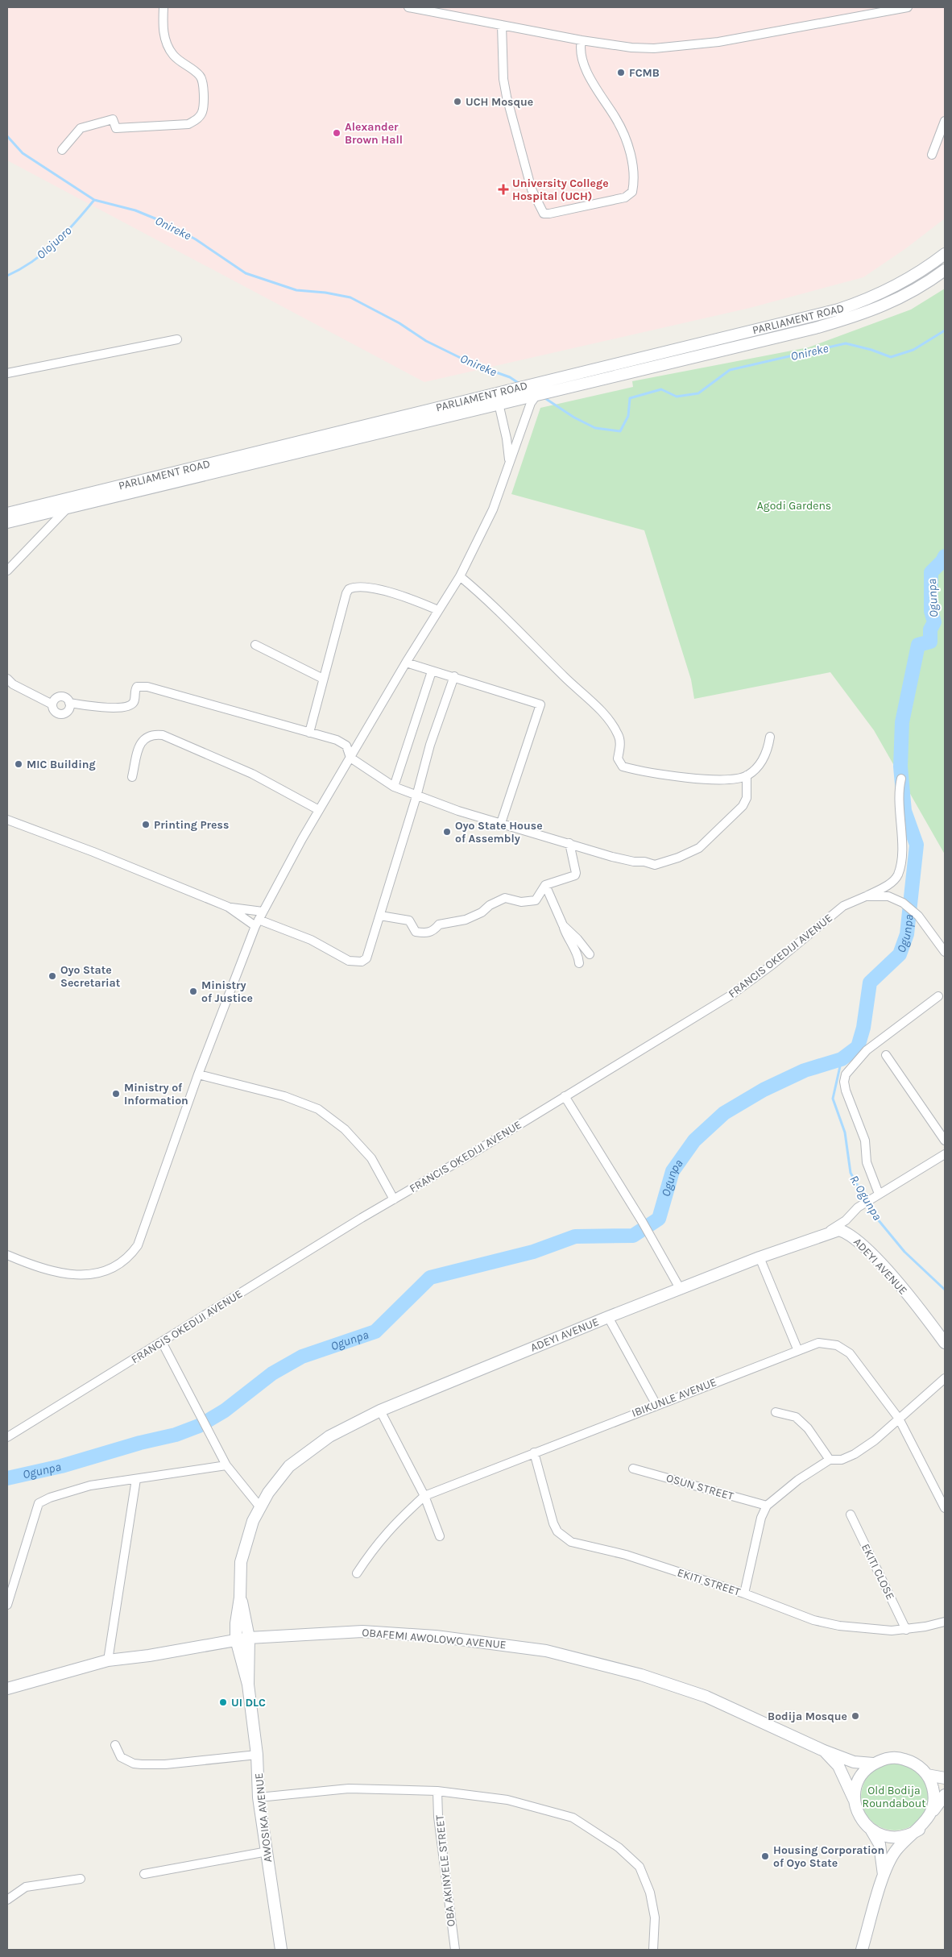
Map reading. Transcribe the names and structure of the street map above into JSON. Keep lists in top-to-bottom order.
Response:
{
  "streets": {
    "main road": [
      "PARLIAMENT ROAD",
      "ADEYI AVENUE",
      "OBAFEMI AWOLOWO AVENUE",
      "AWOSIKA AVENUE"
    ],
    "street": [
      "FRANCIS OKEDIJI AVENUE",
      "IBIKUNLE AVENUE",
      "OSUN STREET",
      "EKITI CLOSE",
      "EKITI STREET",
      "OBA AKINYELE STREET"
    ]
  },
  "crossings": [
    ["ADEYI AVENUE", "OBAFEMI AWOLOWO AVENUE"],
    ["ADEYI AVENUE", "AWOSIKA AVENUE"],
    ["IBIKUNLE AVENUE", "EKITI STREET"],
    ["EKITI CLOSE", "EKITI STREET"],
    ["OBAFEMI AWOLOWO AVENUE", "AWOSIKA AVENUE"]
  ],
  "water": [
    "Onireke",
    "Olojuoro",
    "Ogunpa",
    "R. Ogunpa"
  ],
  "parks": ["Agodi Gardens", "Old Bodija Roundabout"],
  "places": {
    "other": [
      "FCMB",
      "UCH Mosque",
      "Alexander Brown Hall",
      "MIC Building",
      "Printing Press",
      "Oyo State House of Assembly",
      "Oyo State Secretariat",
      "Ministry of Justice",
      "Ministry of Information",
      "UI DLC",
      "Bodija Mosque",
      "Housing Corporation of Oyo State"
    ],
    "health": ["University College Hospital (UCH)"]
  }
}
